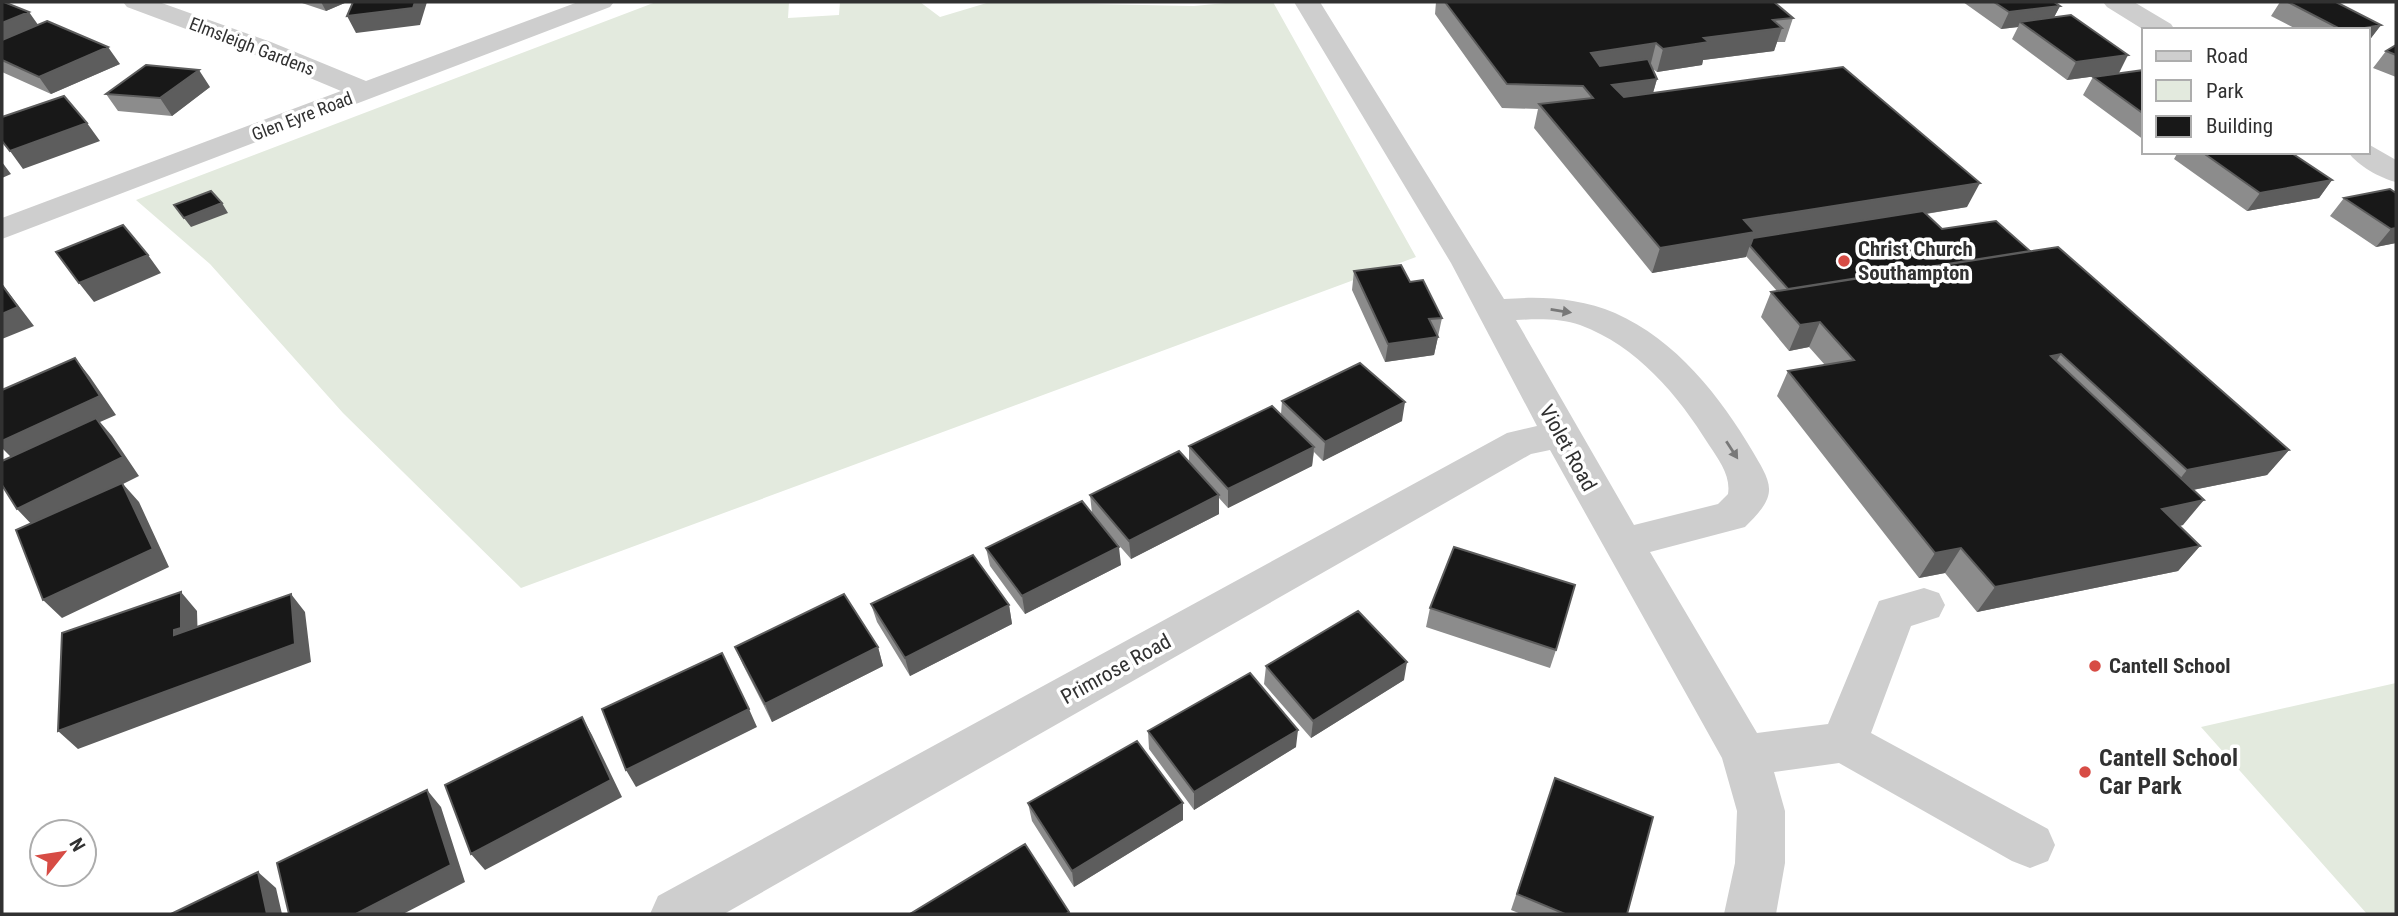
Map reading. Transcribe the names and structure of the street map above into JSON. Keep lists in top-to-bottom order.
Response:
{
  "streets": {
    "street": [
      "Elmsleigh Gardens",
      "Glen Eyre Road",
      "Violet Road",
      "Primrose Road"
    ]
  },
  "crossings": [
    ["Elmsleigh Gardens", "Glen Eyre Road"],
    ["Violet Road", "Primrose Road"]
  ],
  "places": ["Christ Church Southampton", "Cantell School", "Cantell School Car Park"],
  "legend": ["Road", "Park", "Building"],
  "north": "top right"
}
